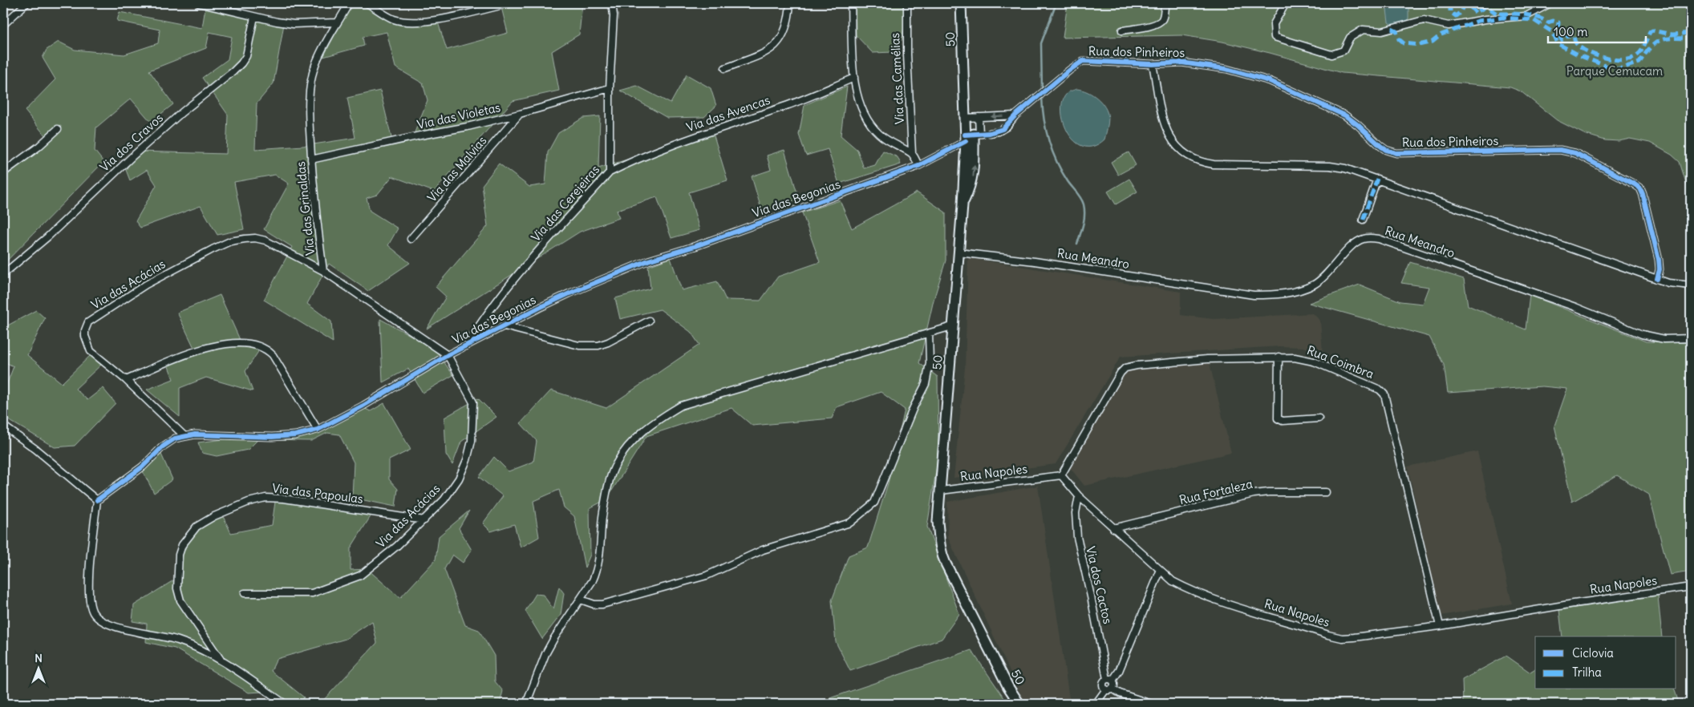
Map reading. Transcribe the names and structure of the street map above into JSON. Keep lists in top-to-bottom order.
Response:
{
  "streets": {
    "main road": ["50"],
    "street": [
      "Rua dos Pinheiros",
      "Via das Camélias",
      "Via das Avencas",
      "Via das Violetas",
      "Via dos Cravos",
      "Via das Malvias",
      "Via das Begonias",
      "Via das Cerejeiras",
      "Via das Grinaldas",
      "Rua Meandro",
      "Via das Acácias",
      "Rua Coimbra",
      "Rua Napoles",
      "Rua Fortaleza",
      "Via das Papoulas",
      "Via dos Cactos"
    ]
  },
  "crossings": [
    ["50", "Via das Begonias"],
    ["50", "Rua Meandro"],
    ["50", "Rua Napoles"],
    ["Via das Avencas", "Via das Cerejeiras"],
    ["Via das Violetas", "Via das Malvias"],
    ["Via das Violetas", "Via das Cerejeiras"],
    ["Via das Violetas", "Via das Grinaldas"],
    ["Via das Begonias", "Via das Cerejeiras"],
    ["Via das Begonias", "Via das Grinaldas"],
    ["Via das Begonias", "Via das Acácias"],
    ["Via das Grinaldas", "Via das Acácias"],
    ["Via das Acácias", "Via das Papoulas"],
    ["Rua Coimbra", "Rua Napoles"],
    ["Rua Napoles", "Rua Fortaleza"],
    ["Rua Napoles", "Via dos Cactos"]
  ],
  "parks": ["Parque Cemucam"],
  "legend": ["Ciclovia", "Trilha"],
  "scale_bar": "100 m",
  "north": "top"
}
